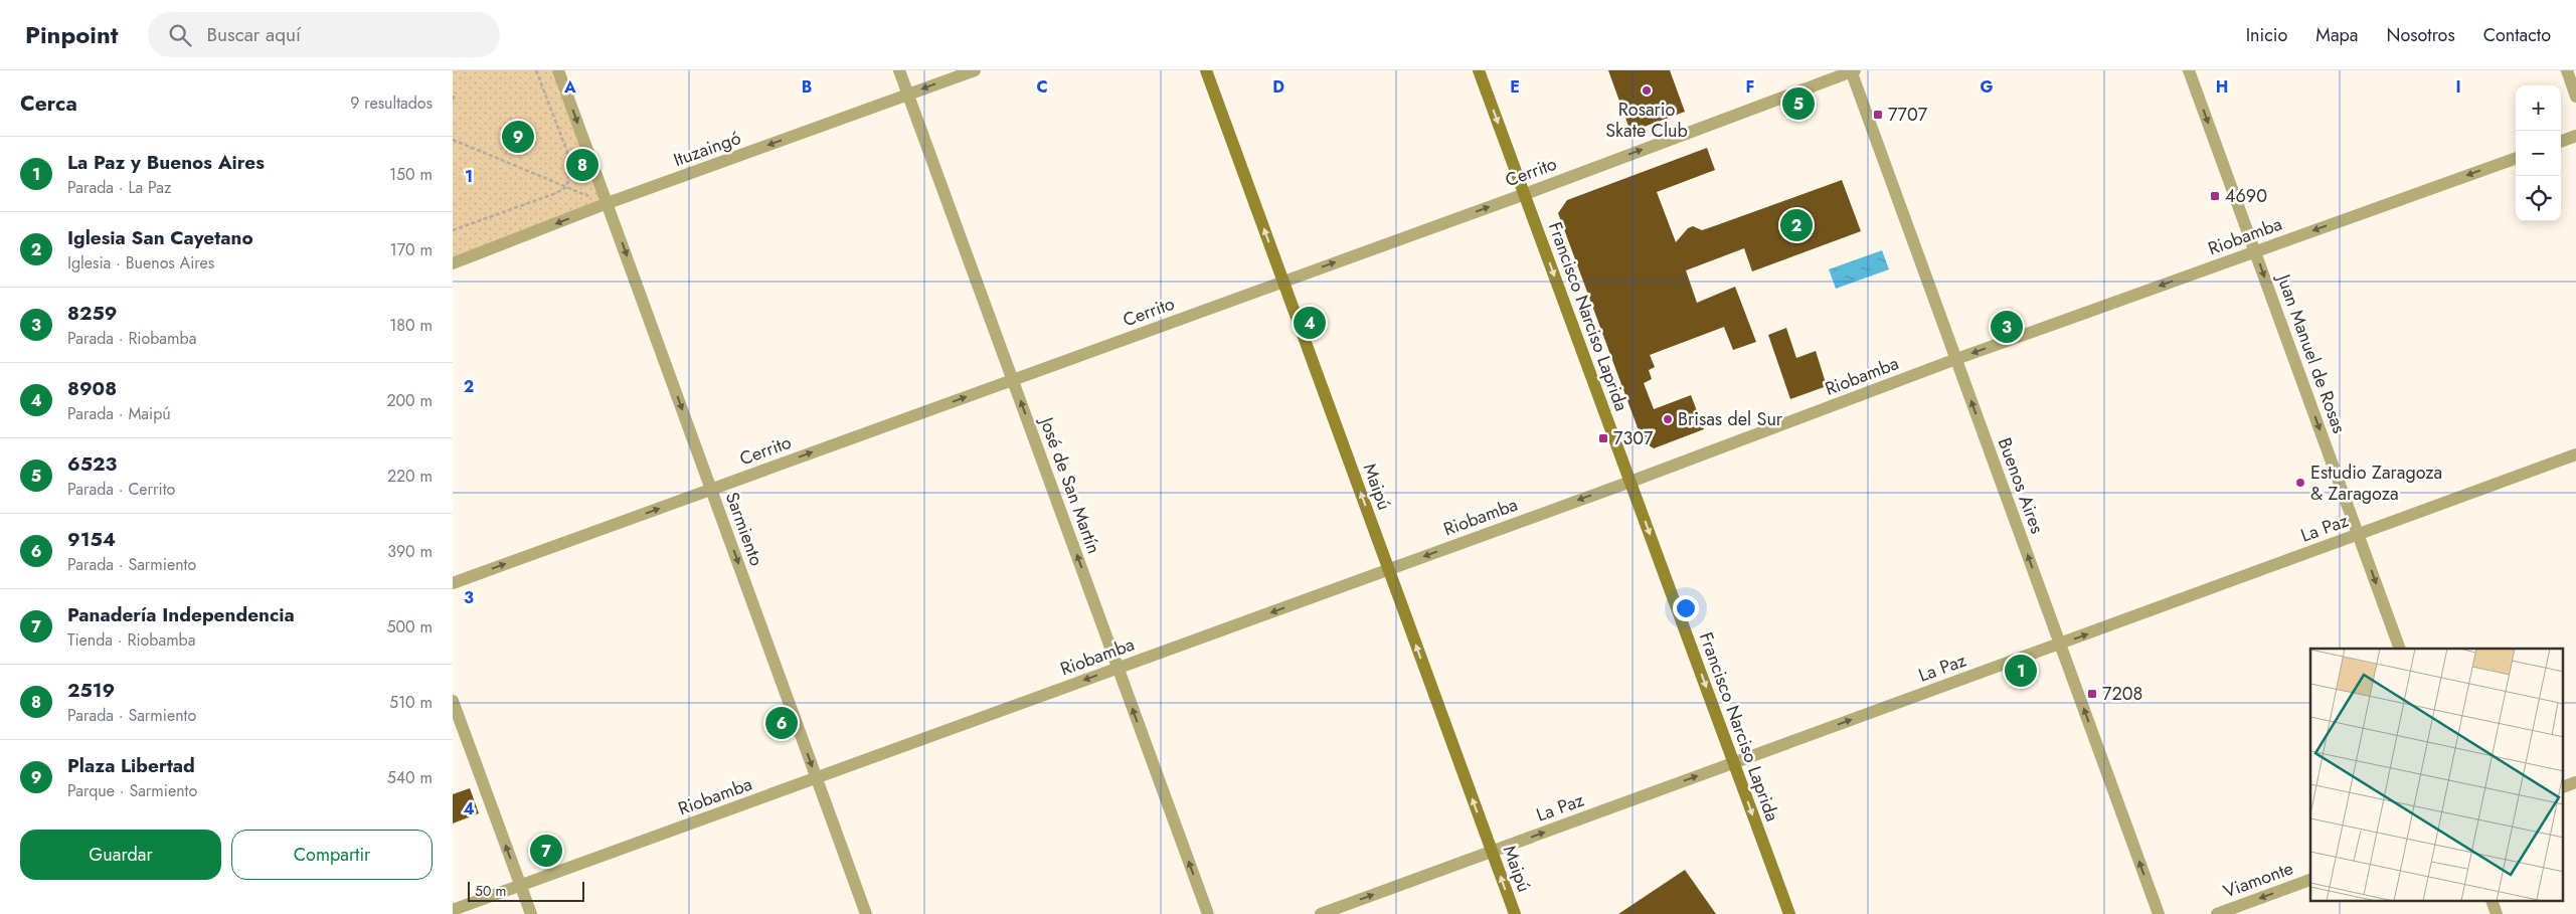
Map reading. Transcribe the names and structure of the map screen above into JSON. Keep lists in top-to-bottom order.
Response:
{
  "streets": {
    "main road": ["Francisco Narciso Laprida", "Maipú"],
    "street": [
      "Ituzaingó",
      "Cerrito",
      "Riobamba",
      "Juan Manuel de Rosas",
      "José de San Martín",
      "Buenos Aires",
      "La Paz",
      "Sarmiento",
      "Viamonte"
    ]
  },
  "crossings": [
    ["Ituzaingó", "José de San Martín"],
    ["Ituzaingó", "Sarmiento"],
    ["Cerrito", "Francisco Narciso Laprida"],
    ["Cerrito", "José de San Martín"],
    ["Cerrito", "Buenos Aires"],
    ["Cerrito", "Maipú"],
    ["Cerrito", "Sarmiento"],
    ["Riobamba", "Francisco Narciso Laprida"],
    ["Riobamba", "Juan Manuel de Rosas"],
    ["Riobamba", "José de San Martín"],
    ["Riobamba", "Buenos Aires"],
    ["Riobamba", "Maipú"],
    ["Riobamba", "Sarmiento"],
    ["Francisco Narciso Laprida", "La Paz"],
    ["Juan Manuel de Rosas", "La Paz"],
    ["Buenos Aires", "La Paz"],
    ["Maipú", "La Paz"]
  ],
  "one_way": [
    "Ituzaingó",
    "Cerrito",
    "Riobamba",
    "Francisco Narciso Laprida",
    "Juan Manuel de Rosas",
    "José de San Martín",
    "Buenos Aires",
    "Maipú",
    "La Paz",
    "Sarmiento",
    "Viamonte"
  ],
  "places": {
    "other": ["Rosario Skate Club", "Brisas del Sur", "Estudio Zaragoza & Zaragoza"],
    "transit": [
      "7707",
      "4690",
      "7307",
      "7208"
    ]
  },
  "scale_bar": "50 m",
  "page": {
    "header": "Pinpoint",
    "search": "Buscar aquí",
    "nav": [
      "Inicio",
      "Mapa",
      "Nosotros",
      "Contacto"
    ],
    "heading": ["Cerca", "9 resultados"],
    "map_buttons": ["+", "−"],
    "pins": [
      "5",
      "9",
      "8",
      "2",
      "4",
      "3",
      "1",
      "6",
      "7"
    ],
    "list": [
      {
        "mark": "1",
        "name": "La Paz y Buenos Aires",
        "note": "Parada · La Paz",
        "value": "150 m"
      },
      {
        "mark": "2",
        "name": "Iglesia San Cayetano",
        "note": "Iglesia · Buenos Aires",
        "value": "170 m"
      },
      {
        "mark": "3",
        "name": "8259",
        "note": "Parada · Riobamba",
        "value": "180 m"
      },
      {
        "mark": "4",
        "name": "8908",
        "note": "Parada · Maipú",
        "value": "200 m"
      },
      {
        "mark": "5",
        "name": "6523",
        "note": "Parada · Cerrito",
        "value": "220 m"
      },
      {
        "mark": "6",
        "name": "9154",
        "note": "Parada · Sarmiento",
        "value": "390 m"
      },
      {
        "mark": "7",
        "name": "Panadería Independencia",
        "note": "Tienda · Riobamba",
        "value": "500 m"
      },
      {
        "mark": "8",
        "name": "2519",
        "note": "Parada · Sarmiento",
        "value": "510 m"
      },
      {
        "mark": "9",
        "name": "Plaza Libertad",
        "note": "Parque · Sarmiento",
        "value": "540 m"
      }
    ],
    "buttons": ["Guardar", "Compartir"],
    "scale": "50 m"
  },
  "grid": {
    "columns": [
      "A",
      "B",
      "C",
      "D",
      "E",
      "F",
      "G",
      "H",
      "I"
    ],
    "rows": [
      "1",
      "2",
      "3",
      "4"
    ]
  }
}
